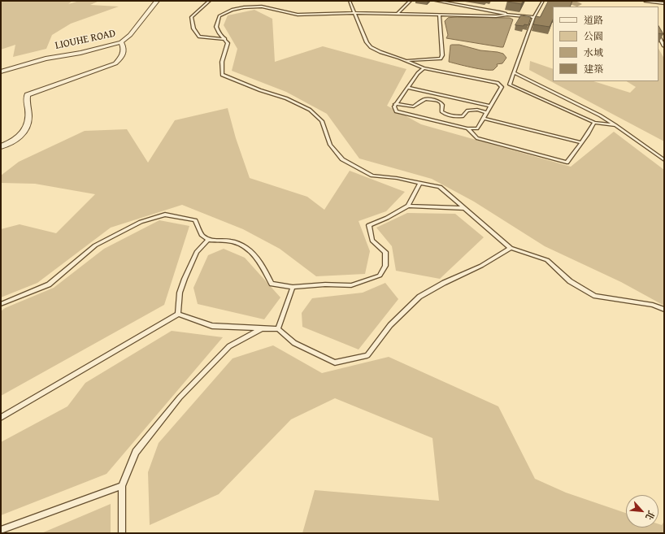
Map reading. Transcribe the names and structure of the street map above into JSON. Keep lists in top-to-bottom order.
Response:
{
  "streets": {
    "street": ["LIOUHE ROAD"]
  },
  "legend": [
    "道路",
    "公園",
    "水域",
    "建築"
  ],
  "north": "bottom right"
}
